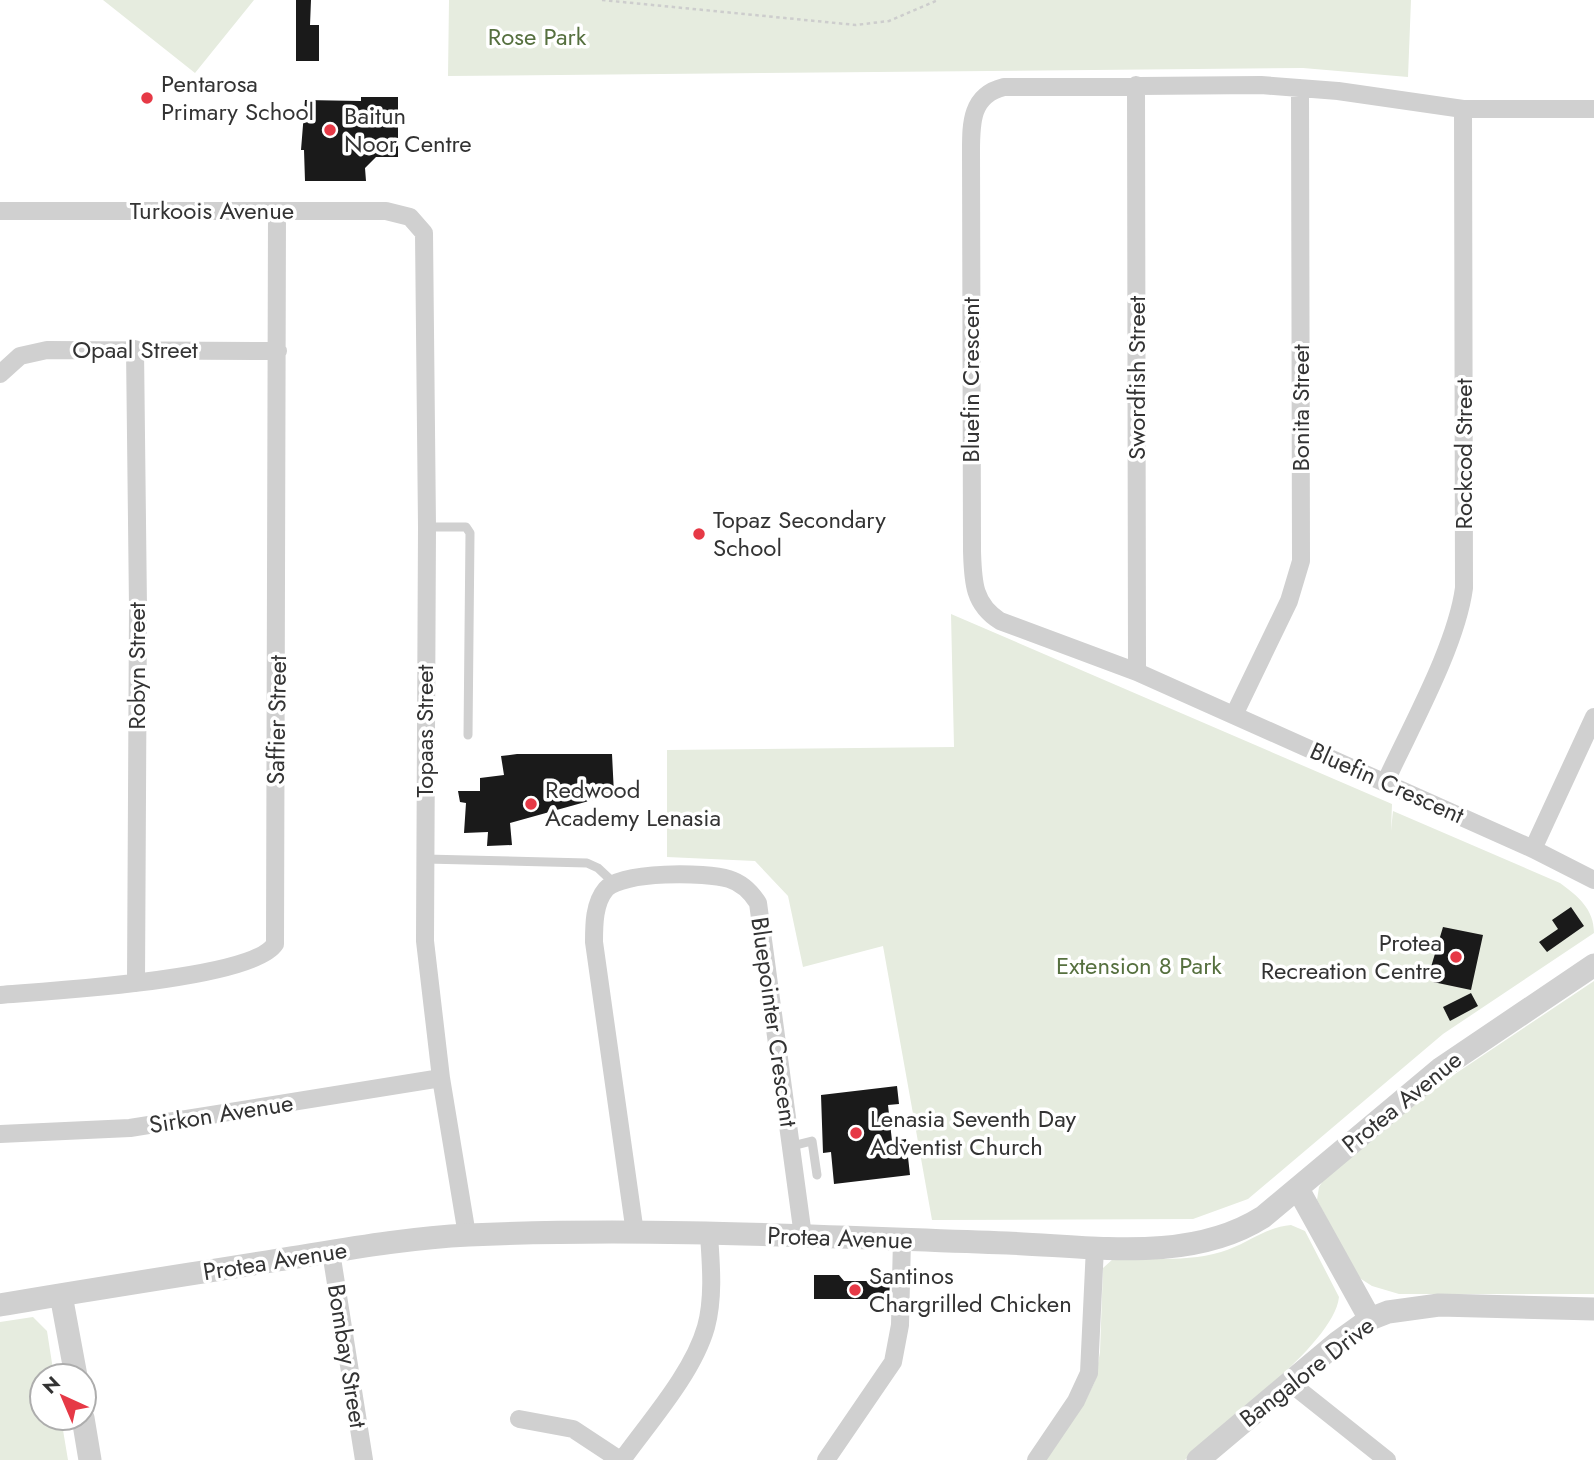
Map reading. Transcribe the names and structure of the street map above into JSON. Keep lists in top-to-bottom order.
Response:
{
  "streets": {
    "street": [
      "Turkoois Avenue",
      "Opaal Street",
      "Swordfish Street",
      "Bluefin Crescent",
      "Bonita Street",
      "Rockcod Street",
      "Robyn Street",
      "Saffier Street",
      "Topaas Street",
      "Bluepointer Crescent",
      "Protea Avenue",
      "Sirkon Avenue",
      "Bombay Street",
      "Bangalore Drive"
    ]
  },
  "crossings": [
    ["Turkoois Avenue", "Saffier Street"],
    ["Turkoois Avenue", "Topaas Street"],
    ["Opaal Street", "Robyn Street"],
    ["Opaal Street", "Saffier Street"],
    ["Swordfish Street", "Bluefin Crescent"],
    ["Bluefin Crescent", "Bonita Street"],
    ["Bluefin Crescent", "Rockcod Street"],
    ["Robyn Street", "Saffier Street"],
    ["Topaas Street", "Protea Avenue"],
    ["Topaas Street", "Sirkon Avenue"],
    ["Bluepointer Crescent", "Protea Avenue"],
    ["Protea Avenue", "Bombay Street"]
  ],
  "parks": ["Rose Park", "Extension 8 Park"],
  "places": [
    "Pentarosa Primary School",
    "Baitun Noor Centre",
    "Topaz Secondary School",
    "Redwood Academy Lenasia",
    "Protea Recreation Centre",
    "Lenasia Seventh Day Adventist Church",
    "Santinos Chargrilled Chicken"
  ],
  "north": "top left"
}
